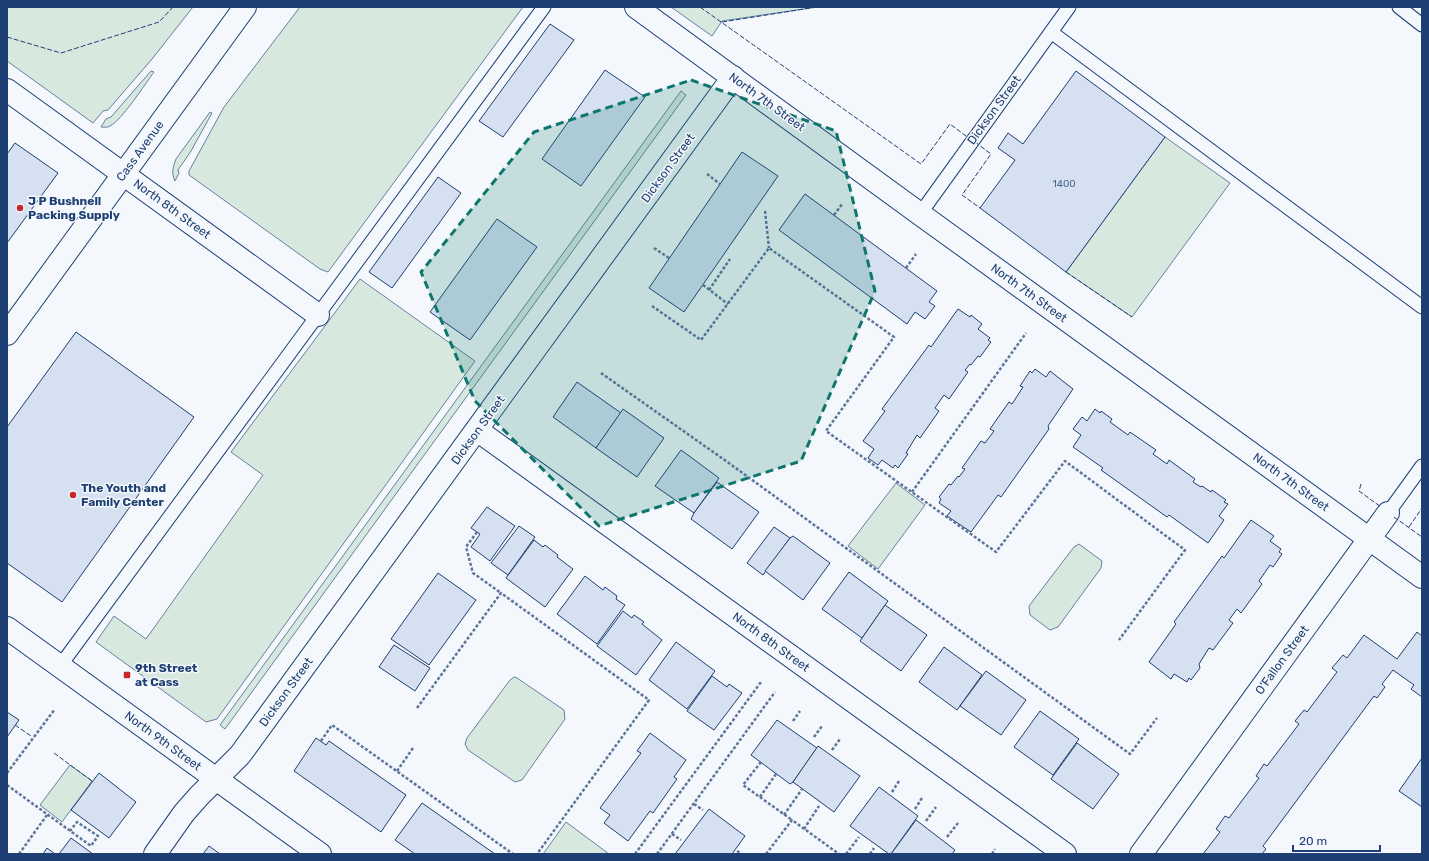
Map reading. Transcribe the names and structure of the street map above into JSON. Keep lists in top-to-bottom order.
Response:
{
  "streets": {
    "street": [
      "North 7th Street",
      "Dickson Street",
      "Cass Avenue",
      "North 8th Street",
      "O'Fallon Street",
      "North 9th Street"
    ]
  },
  "crossings": [
    ["North 7th Street", "Dickson Street"],
    ["North 7th Street", "O'Fallon Street"],
    ["Dickson Street", "North 8th Street"],
    ["Dickson Street", "North 9th Street"],
    ["Cass Avenue", "North 8th Street"]
  ],
  "places": {
    "other": ["J P Bushnell Packing Supply", "The Youth and Family Center"],
    "transit": ["9th Street at Cass"]
  },
  "house_numbers": ["1400"],
  "scale_bar": "20 m"
}
